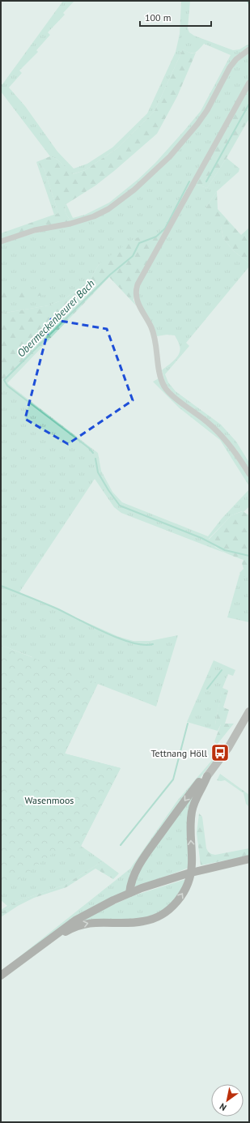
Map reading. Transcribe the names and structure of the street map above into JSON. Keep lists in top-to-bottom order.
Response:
{
  "water": ["Obermeckenbeurer Bach"],
  "parks": ["Wasenmoos"],
  "places": {
    "bus stop": ["Tettnang Höll"]
  },
  "scale_bar": "100 m",
  "north": "bottom left"
}
